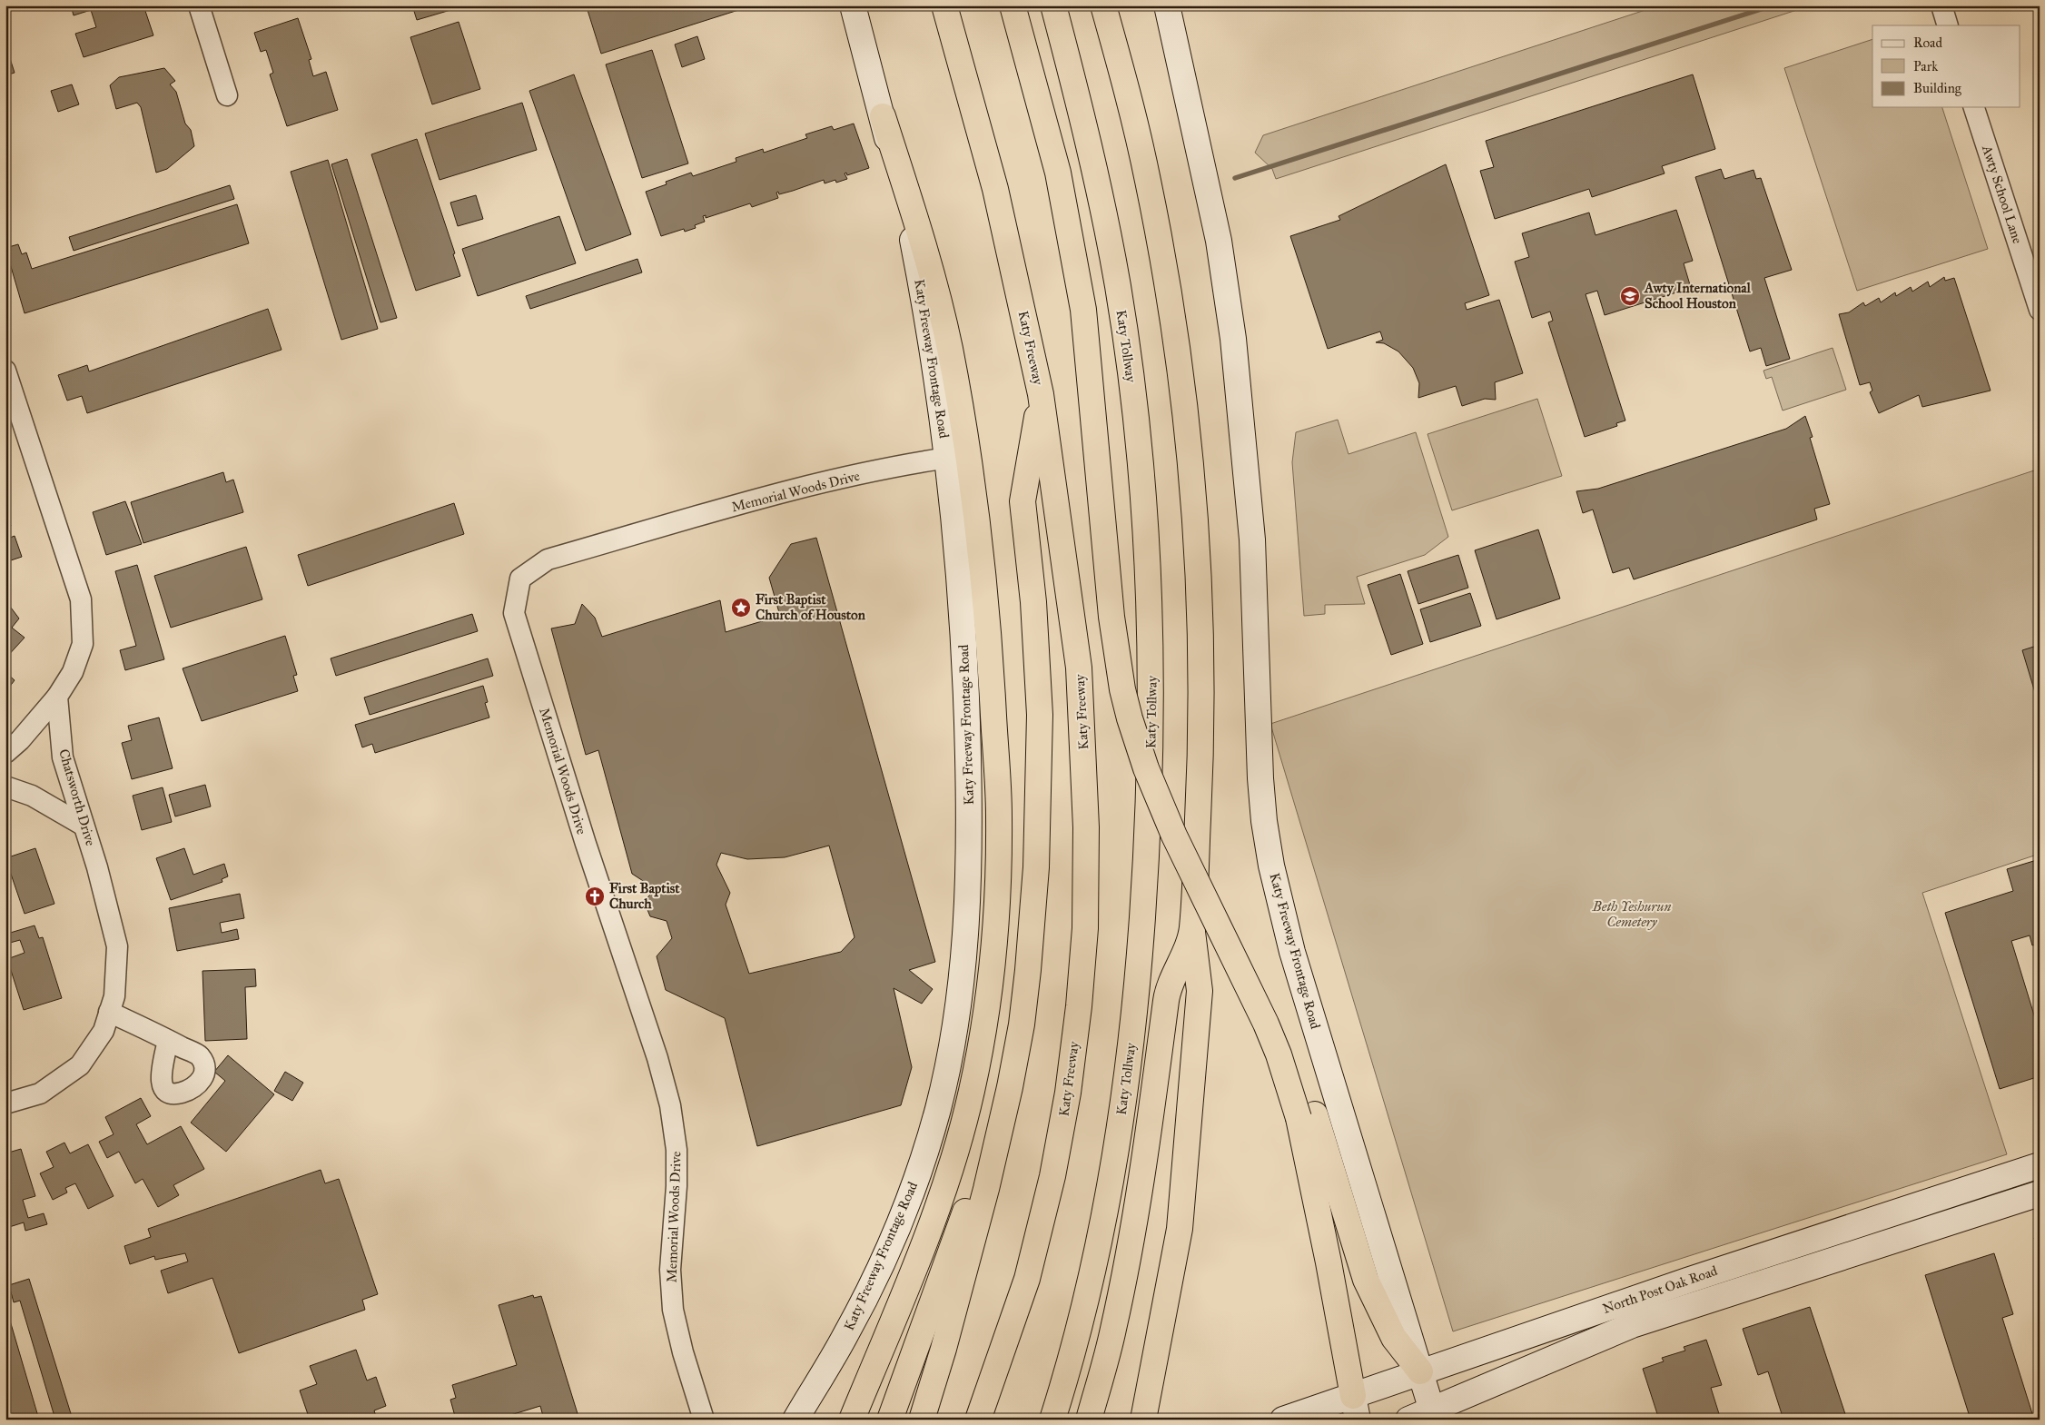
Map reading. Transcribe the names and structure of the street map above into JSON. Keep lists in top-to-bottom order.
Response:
{
  "streets": {
    "highway": ["Katy Tollway", "Katy Freeway"],
    "main road": ["Katy Freeway Frontage Road", "North Post Oak Road"],
    "street": ["Awty School Lane", "Memorial Woods Drive", "Chatsworth Drive"]
  },
  "crossings": [
    ["Katy Freeway Frontage Road", "Memorial Woods Drive"],
    ["Katy Freeway Frontage Road", "North Post Oak Road"]
  ],
  "parks": ["Beth Yeshurun Cemetery"],
  "places": {
    "school or university": ["Awty International School Houston"],
    "place": ["First Baptist Church of Houston"],
    "church": ["First Baptist Church"]
  },
  "legend": ["Road", "Park", "Building"]
}
